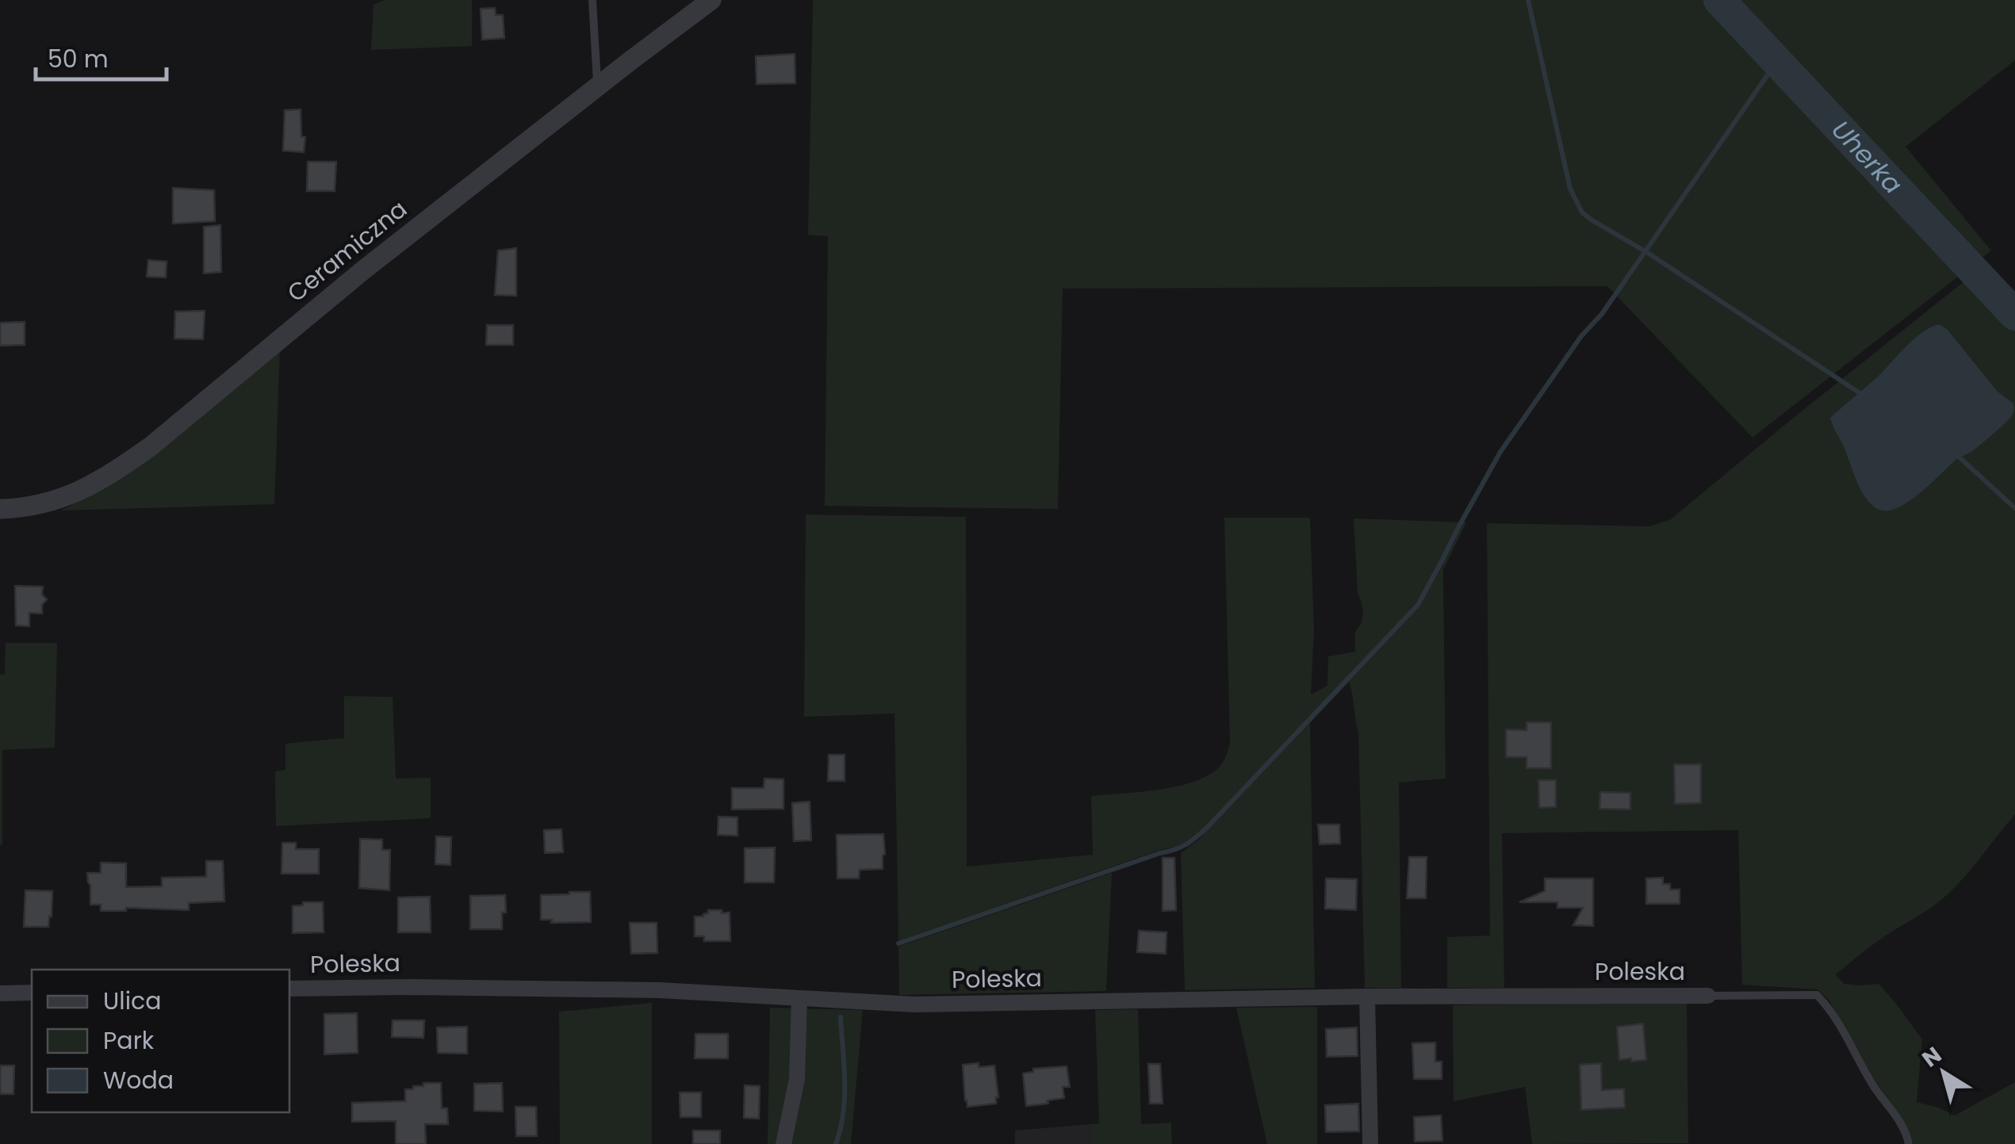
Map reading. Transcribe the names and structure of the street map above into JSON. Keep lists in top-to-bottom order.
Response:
{
  "streets": {
    "street": ["Ceramiczna", "Poleska"]
  },
  "water": ["Uherka"],
  "legend": ["Ulica", "Park", "Woda"],
  "scale_bar": "50 m",
  "north": "top left"
}
